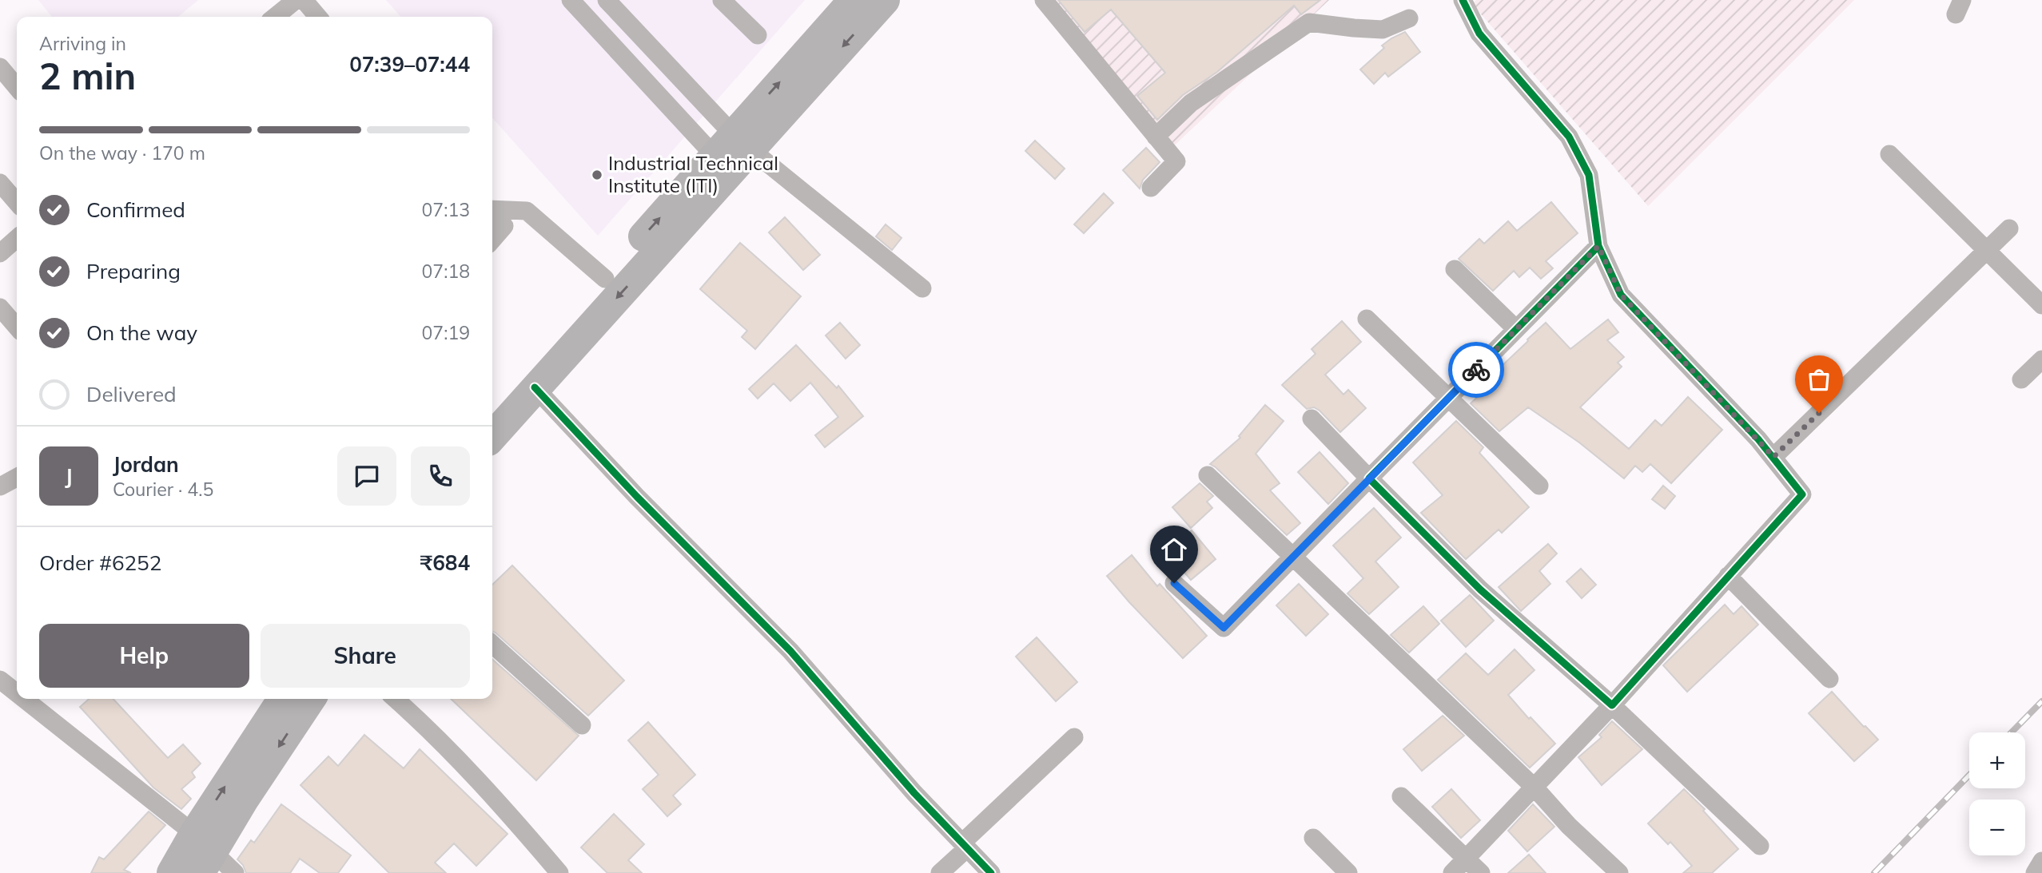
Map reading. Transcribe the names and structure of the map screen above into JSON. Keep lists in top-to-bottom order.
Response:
{
  "places": ["Industrial Technical Institute (ITI)"],
  "page": {
    "heading": ["2 min", "Arriving in", "07:39–07:44"],
    "panel": [
      "Jordan",
      "Courier · 4.5",
      "Order #6252",
      "₹684"
    ],
    "bar": "On the way · 170 m",
    "list": [
      ["Confirmed", "07:13"],
      ["Preparing", "07:18"],
      ["On the way", "07:19"],
      "Delivered"
    ],
    "round": "J",
    "buttons": ["Help", "Share"],
    "map_buttons": ["+", "−"]
  }
}
